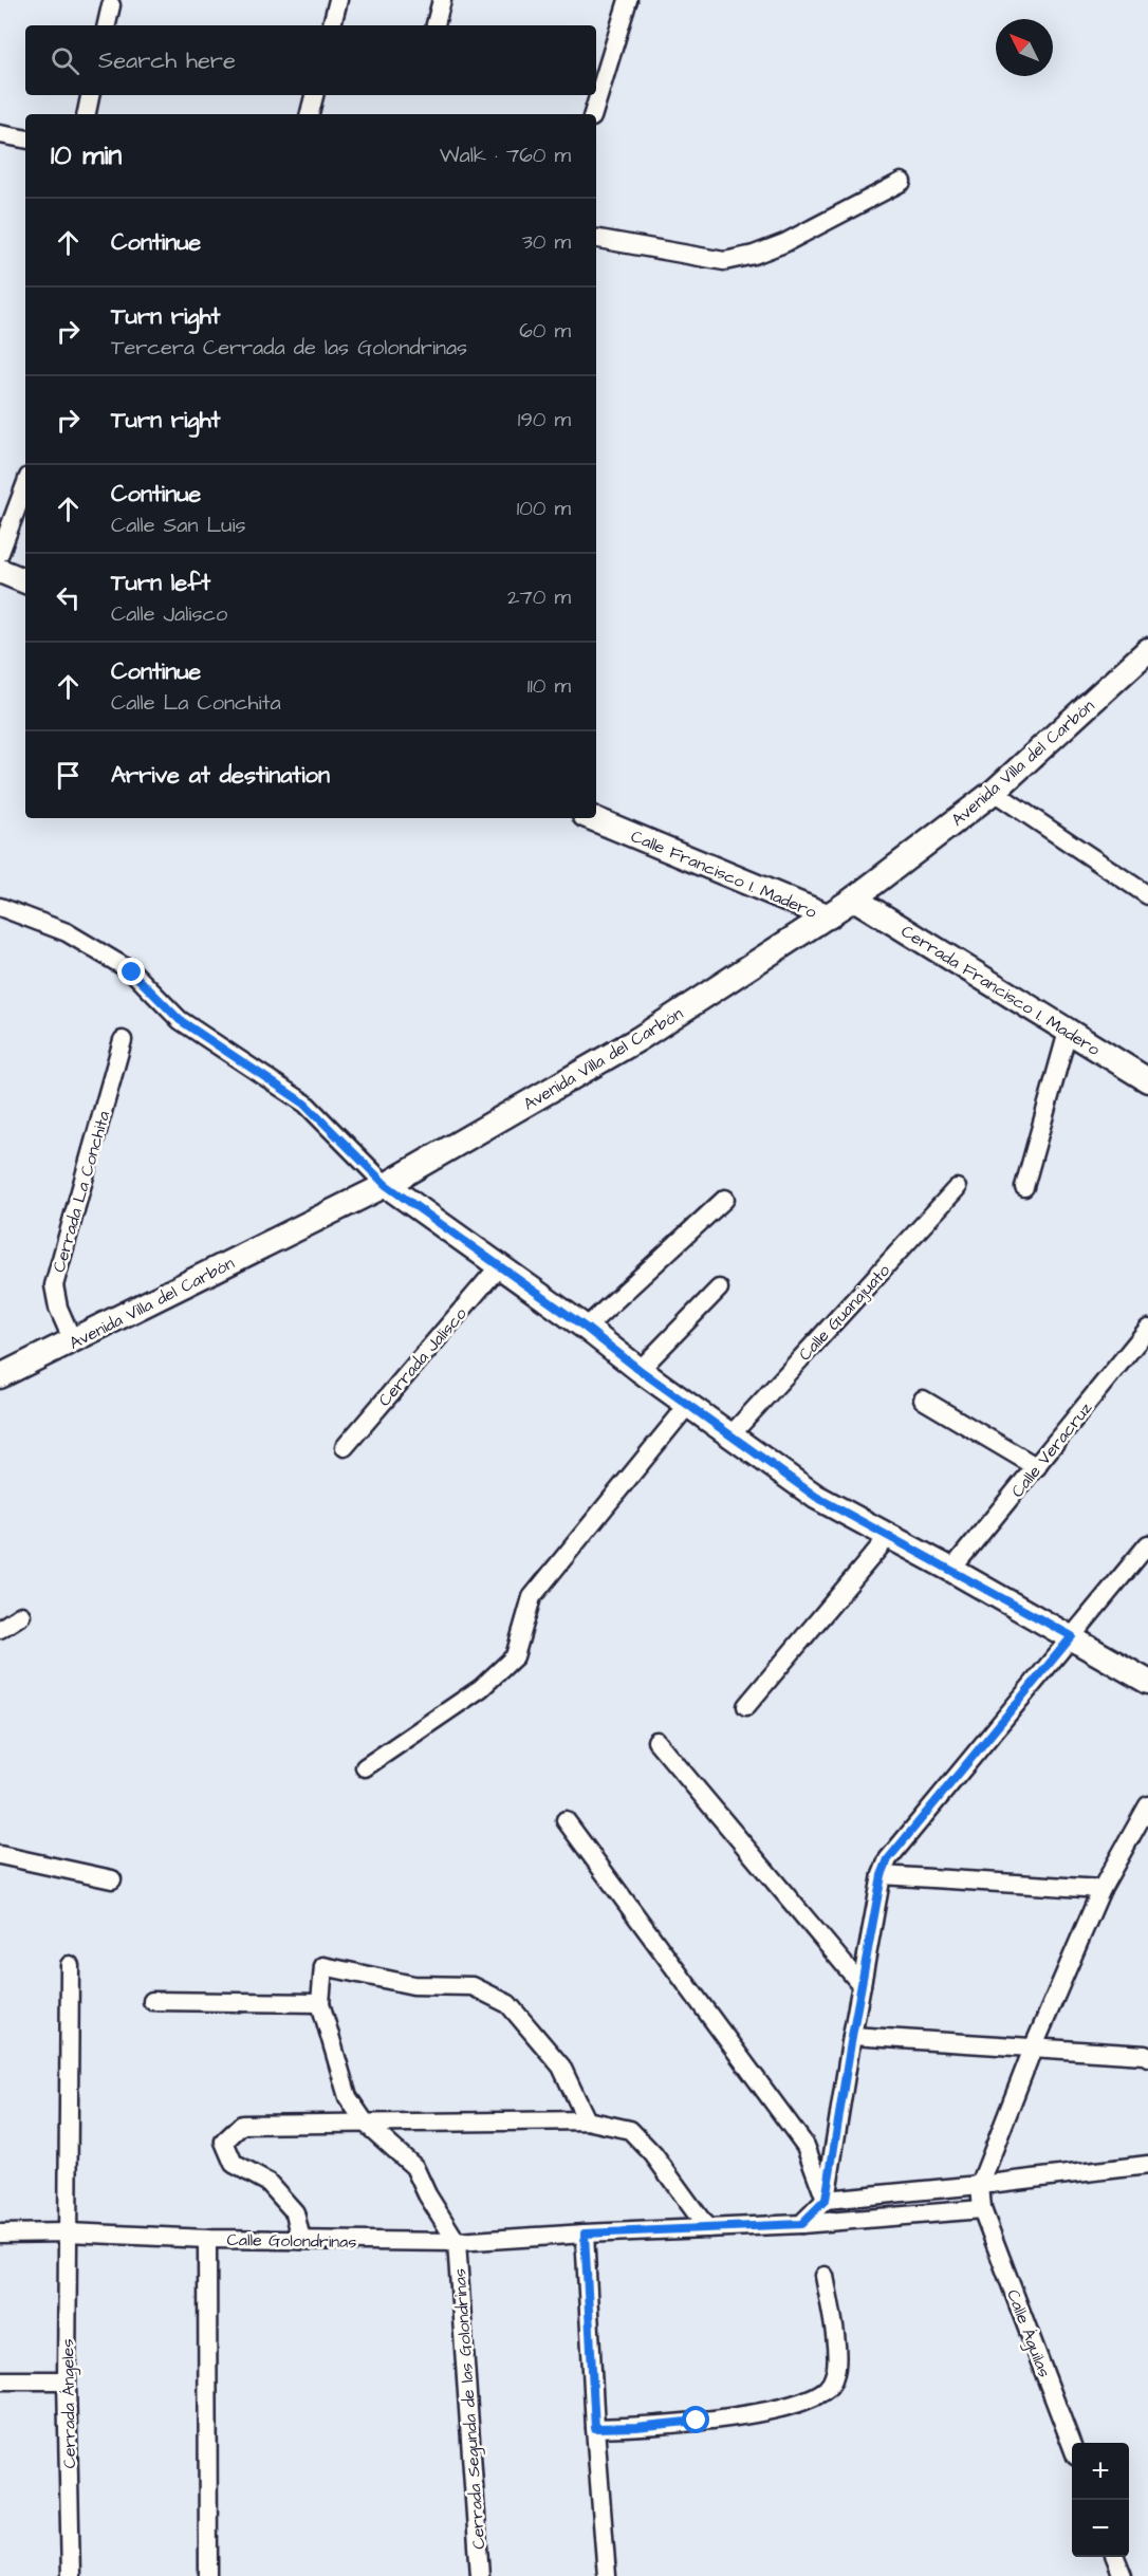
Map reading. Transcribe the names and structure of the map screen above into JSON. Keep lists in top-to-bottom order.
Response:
{
  "streets": {
    "street": [
      "Avenida Villa del Carbón",
      "Calle Francisco I. Madero",
      "Cerrada Francisco I. Madero",
      "Cerrada La Conchita",
      "Calle Guanajuato",
      "Cerrada Jalisco",
      "Calle Veracruz",
      "Calle Golondrinas",
      "Calle Águilas",
      "Cerrada Ángeles",
      "Cerrada Segunda de las Golondrinas"
    ]
  },
  "crossings": [
    ["Avenida Villa del Carbón", "Calle Francisco I. Madero"],
    ["Avenida Villa del Carbón", "Cerrada Francisco I. Madero"],
    ["Avenida Villa del Carbón", "Cerrada La Conchita"],
    ["Calle Golondrinas", "Calle Águilas"],
    ["Calle Golondrinas", "Cerrada Ángeles"],
    ["Calle Golondrinas", "Cerrada Segunda de las Golondrinas"]
  ],
  "north": "top left",
  "page": {
    "search": "Search here",
    "heading": ["10 min", "Walk · 760 m"],
    "list": [
      ["Continue", "30 m"],
      ["Turn right", "Tercera Cerrada de las Golondrinas", "60 m"],
      ["Turn right", "190 m"],
      ["Continue", "Calle San Luis", "100 m"],
      ["Turn left", "Calle Jalisco", "270 m"],
      ["Continue", "Calle La Conchita", "110 m"],
      "Arrive at destination"
    ],
    "map_buttons": ["+", "−"]
  }
}
